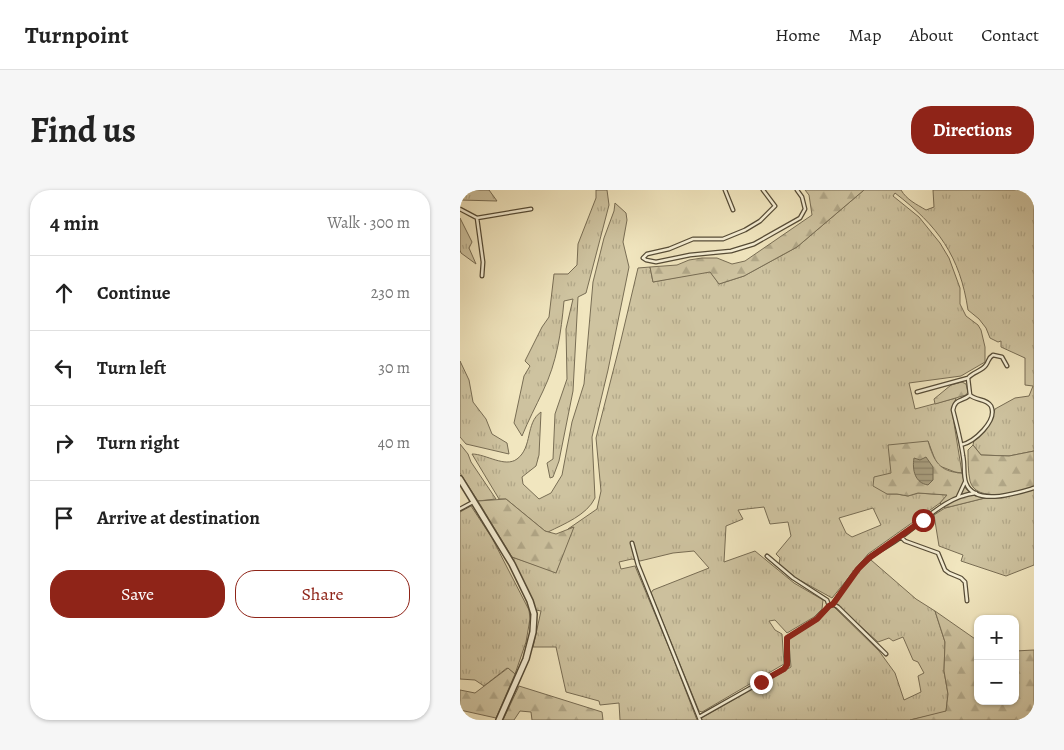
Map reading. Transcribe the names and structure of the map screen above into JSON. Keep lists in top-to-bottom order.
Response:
{
  "page": {
    "header": "Turnpoint",
    "nav": [
      "Home",
      "Map",
      "About",
      "Contact"
    ],
    "title": "Find us",
    "buttons": [
      "Directions",
      ["Save", "Share"]
    ],
    "heading": ["4 min", "Walk · 300 m"],
    "list": [
      ["Continue", "230 m"],
      ["Turn left", "30 m"],
      ["Turn right", "40 m"],
      "Arrive at destination"
    ],
    "map_buttons": ["+", "−"]
  }
}
